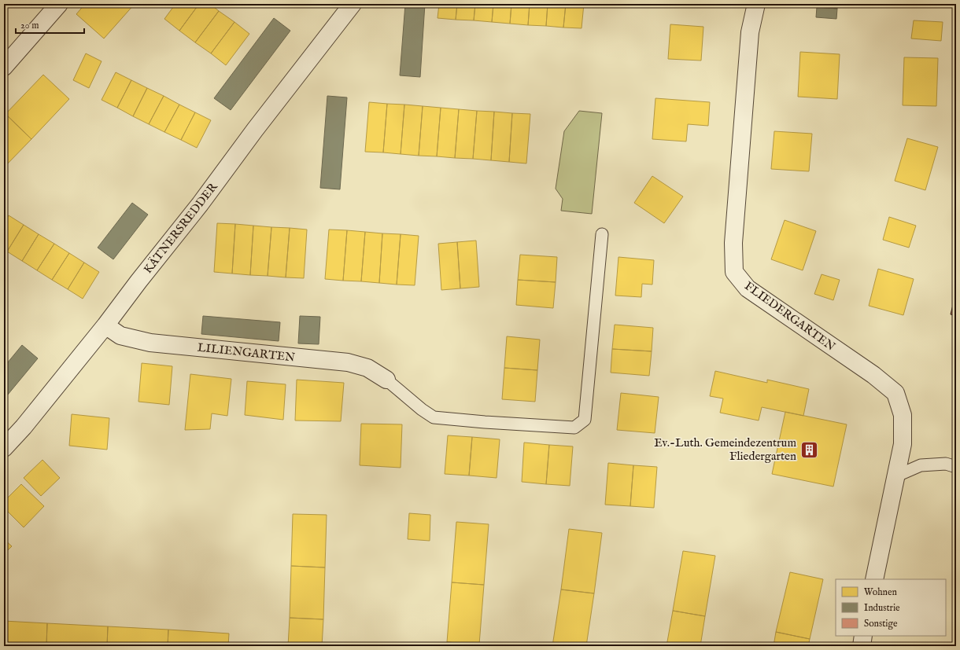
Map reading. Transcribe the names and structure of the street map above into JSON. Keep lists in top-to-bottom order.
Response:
{
  "streets": {
    "street": ["KÄTNERSREDDER", "FLIEDERGARTEN", "LILIENGARTEN"]
  },
  "crossings": [
    ["KÄTNERSREDDER", "LILIENGARTEN"]
  ],
  "places": {
    "building": ["Ev.-Luth. Gemeindezentrum Fliedergarten"]
  },
  "legend": ["Wohnen", "Industrie", "Sonstige"],
  "scale_bar": "20 m"
}
